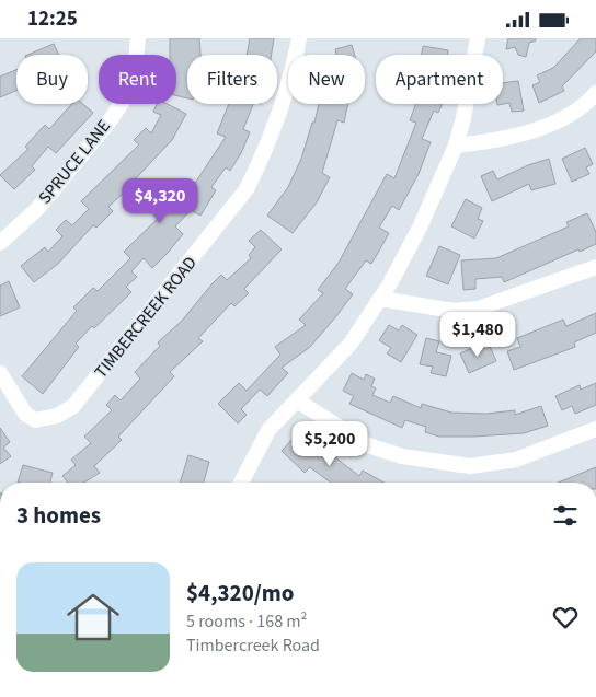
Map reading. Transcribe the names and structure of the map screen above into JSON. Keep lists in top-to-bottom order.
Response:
{
  "streets": {
    "street": ["SPRUCE LANE", "TIMBERCREEK ROAD"]
  },
  "page": {
    "status": "12:25",
    "chip": [
      "Buy",
      "Rent",
      "Filters",
      "New",
      "Apartment"
    ],
    "price": ["$4,320", "$1,480", "$5,200"],
    "heading": "3 homes",
    "list": [
      {
        "name": "$4,320/mo",
        "note": "5 rooms · 168 m² · Timbercreek Road"
      }
    ]
  }
}
